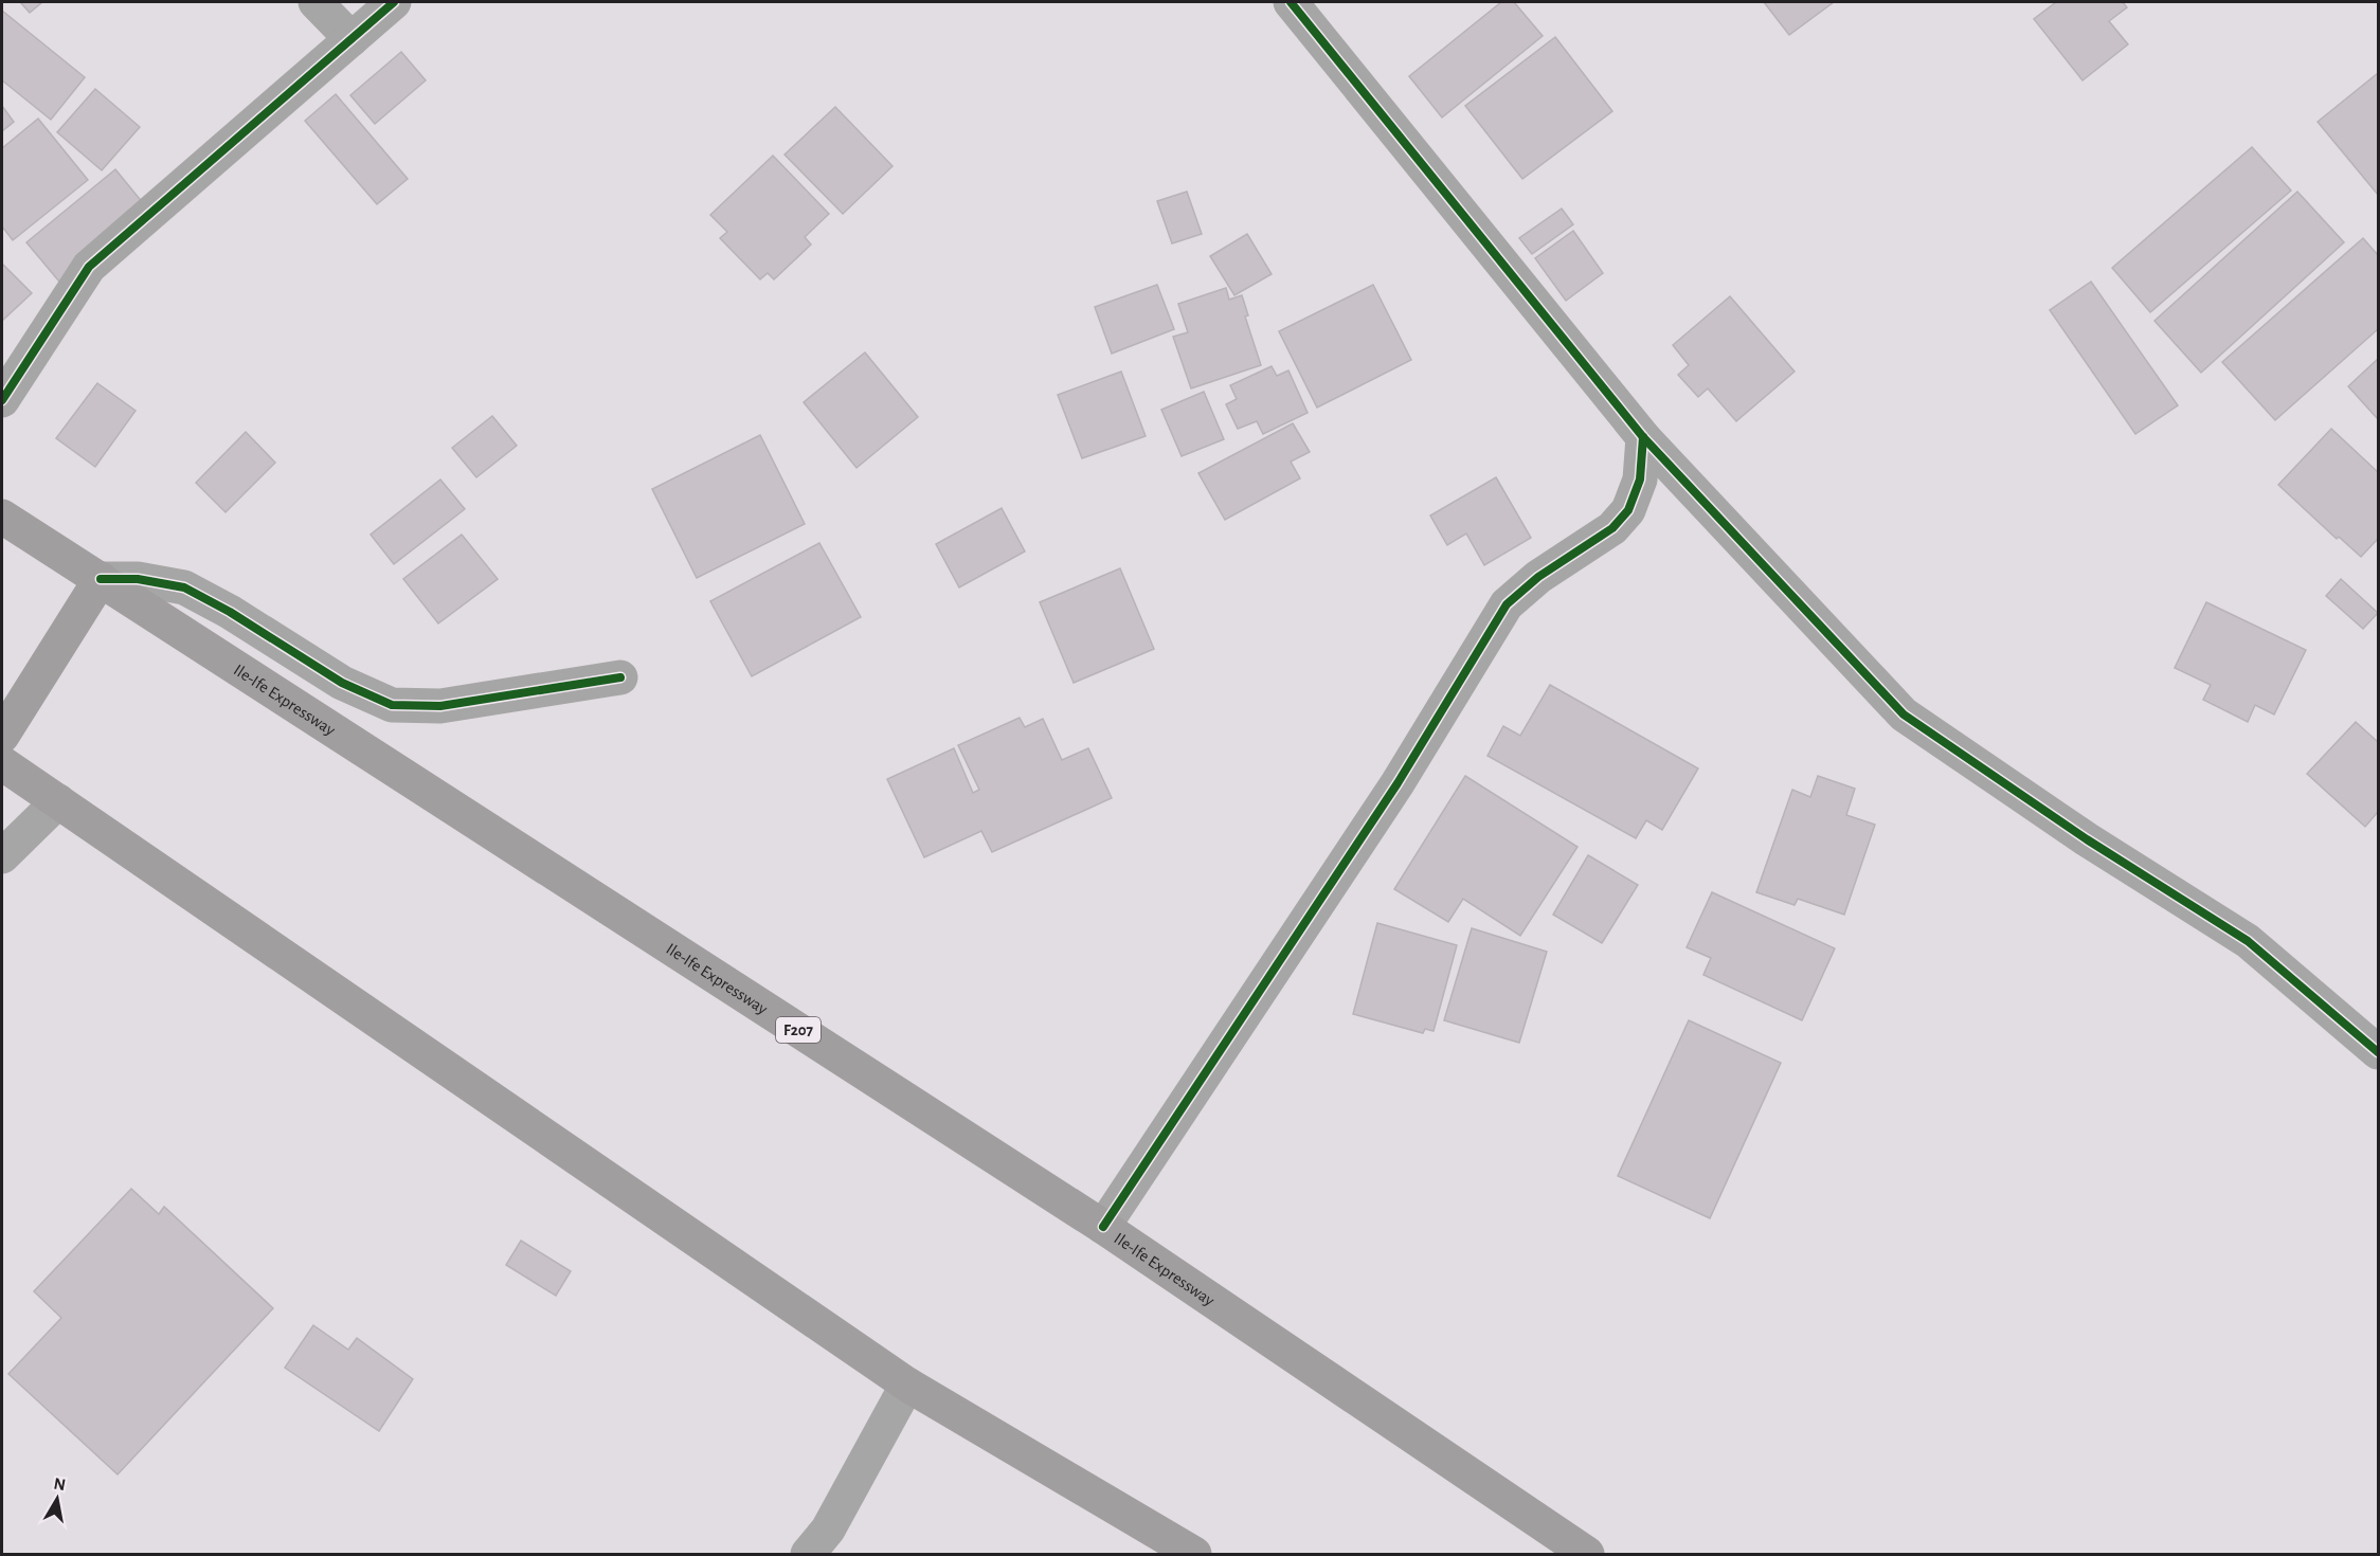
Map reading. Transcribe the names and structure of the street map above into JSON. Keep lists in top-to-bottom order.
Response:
{
  "streets": {
    "main road": ["Ile-Ife Expressway", "F207"]
  },
  "north": "top"
}
